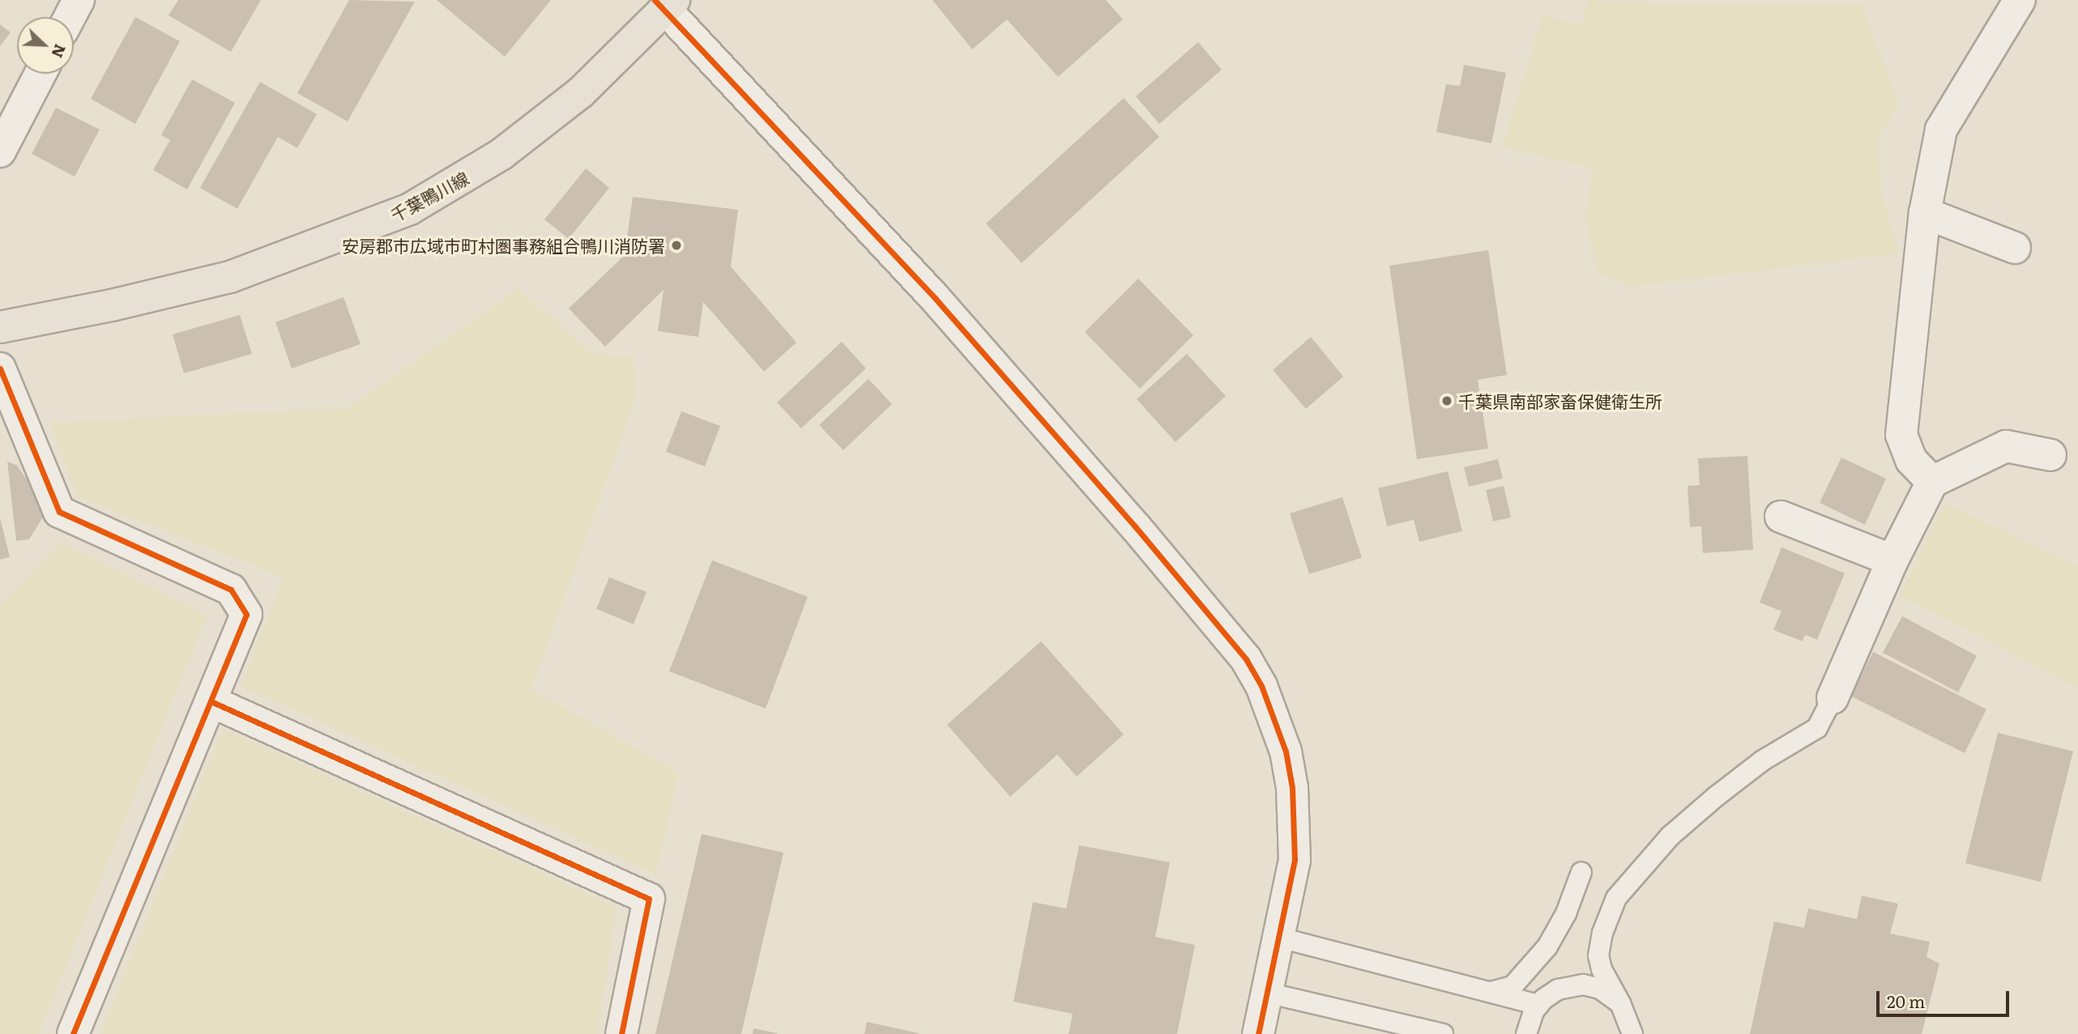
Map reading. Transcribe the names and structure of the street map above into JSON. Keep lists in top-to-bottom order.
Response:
{
  "streets": {
    "main road": ["千葉鴨川線"]
  },
  "places": ["安房郡市広域市町村圏事務組合鴨川消防署", "千葉県南部家畜保健衛生所"],
  "scale_bar": "20 m",
  "north": "bottom right"
}
